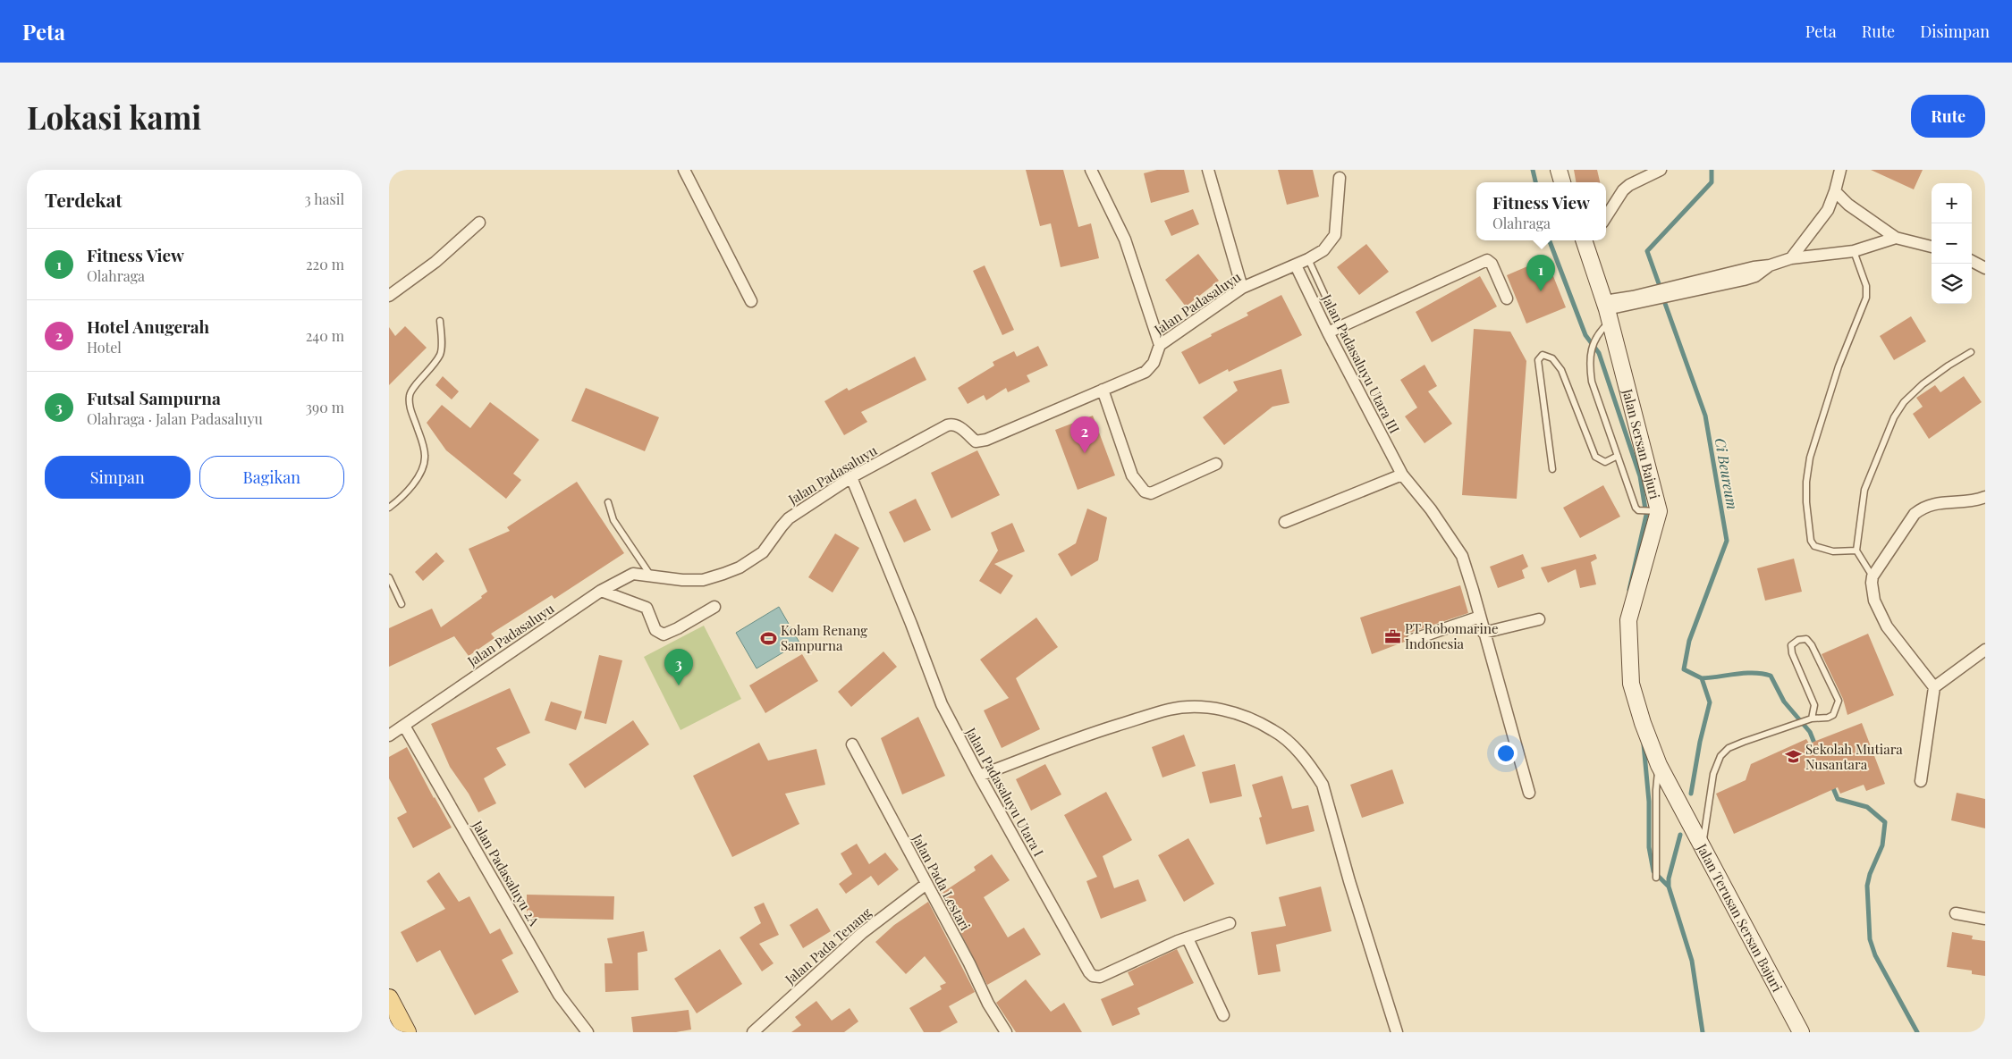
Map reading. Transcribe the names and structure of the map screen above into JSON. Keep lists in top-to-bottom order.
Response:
{
  "streets": {
    "main road": ["Jalan Sersan Bajuri", "Jalan Terusan Sersan Bajuri"],
    "street": [
      "Jalan Padasaluyu",
      "Jalan Padasaluyu Utara III",
      "Jalan Padasaluyu Utara I",
      "Jalan Padasaluyu 2A",
      "Jalan Pada Lestari",
      "Jalan Pada Tenang"
    ]
  },
  "crossings": [
    ["Jalan Padasaluyu", "Jalan Padasaluyu Utara III"],
    ["Jalan Padasaluyu", "Jalan Padasaluyu Utara I"],
    ["Jalan Padasaluyu", "Jalan Padasaluyu 2A"],
    ["Jalan Sersan Bajuri", "Jalan Terusan Sersan Bajuri"],
    ["Jalan Pada Lestari", "Jalan Pada Tenang"]
  ],
  "water": ["Ci Beureum"],
  "places": {
    "office": ["PT Robomarine Indonesia"],
    "sports": ["Kolam Renang Sampurna"],
    "school or university": ["Sekolah Mutiara Nusantara"]
  },
  "page": {
    "header": "Peta",
    "nav": ["Peta", "Rute", "Disimpan"],
    "buttons": [
      "Rute",
      ["Simpan", "Bagikan"]
    ],
    "title": "Lokasi kami",
    "heading": ["Terdekat", "3 hasil"],
    "popup": ["Fitness View", "Olahraga"],
    "map_buttons": ["+", "−"],
    "list": [
      {
        "mark": "1",
        "name": "Fitness View",
        "note": "Olahraga",
        "value": "220 m"
      },
      {
        "mark": "2",
        "name": "Hotel Anugerah",
        "note": "Hotel",
        "value": "240 m"
      },
      {
        "mark": "3",
        "name": "Futsal Sampurna",
        "note": "Olahraga · Jalan Padasaluyu",
        "value": "390 m"
      }
    ],
    "pins": ["1", "2", "3"]
  }
}
